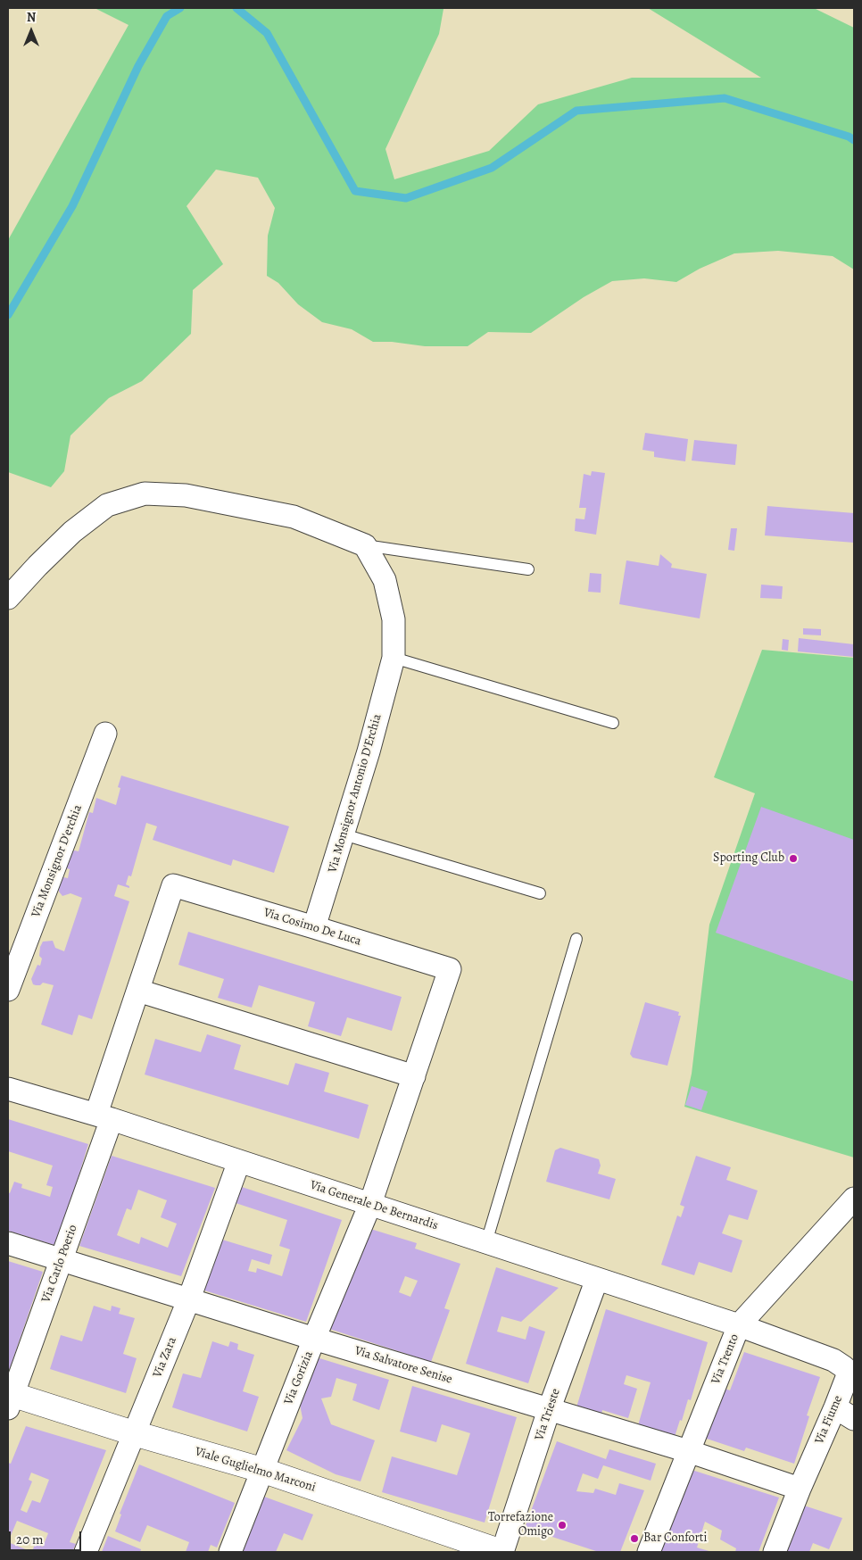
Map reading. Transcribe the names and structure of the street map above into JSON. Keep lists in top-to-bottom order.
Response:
{
  "streets": {
    "street": [
      "Via Monsignor Antonio D'Erchia",
      "Via Monsignor D'erchia",
      "Via Cosimo De Luca",
      "Via Generale De Bernardis",
      "Via Carlo Poerio",
      "Via Zara",
      "Via Trento",
      "Via Salvatore Senise",
      "Via Gorizia",
      "Via Trieste",
      "Via Fiume",
      "Viale Guglielmo Marconi"
    ]
  },
  "crossings": [
    ["Via Monsignor Antonio D'Erchia", "Via Cosimo De Luca"],
    ["Via Cosimo De Luca", "Via Generale De Bernardis"],
    ["Via Cosimo De Luca", "Via Carlo Poerio"],
    ["Via Cosimo De Luca", "Via Gorizia"],
    ["Via Generale De Bernardis", "Via Carlo Poerio"],
    ["Via Generale De Bernardis", "Via Zara"],
    ["Via Generale De Bernardis", "Via Trento"],
    ["Via Generale De Bernardis", "Via Gorizia"],
    ["Via Generale De Bernardis", "Via Trieste"],
    ["Via Generale De Bernardis", "Via Fiume"],
    ["Via Carlo Poerio", "Via Salvatore Senise"],
    ["Via Carlo Poerio", "Viale Guglielmo Marconi"],
    ["Via Zara", "Via Salvatore Senise"],
    ["Via Zara", "Viale Guglielmo Marconi"],
    ["Via Trento", "Via Salvatore Senise"],
    ["Via Trento", "Via Fiume"],
    ["Via Salvatore Senise", "Via Gorizia"],
    ["Via Salvatore Senise", "Via Trieste"],
    ["Via Salvatore Senise", "Via Fiume"],
    ["Via Gorizia", "Viale Guglielmo Marconi"],
    ["Via Trieste", "Viale Guglielmo Marconi"]
  ],
  "places": ["Sporting Club", "Torrefazione Omigo", "Bar Conforti"],
  "scale_bar": "20 m",
  "north": "top"
}
